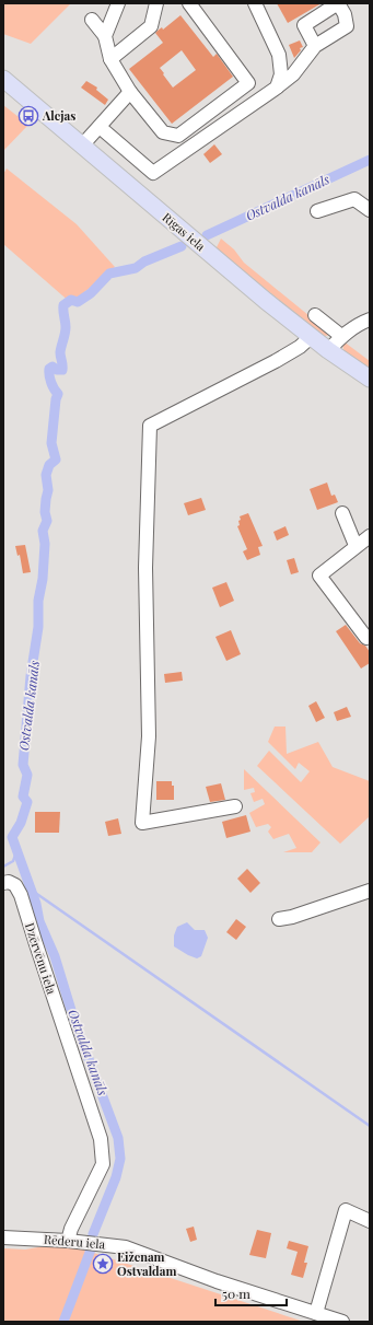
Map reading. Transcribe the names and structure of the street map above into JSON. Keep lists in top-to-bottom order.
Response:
{
  "streets": {
    "main road": ["Rīgas iela"],
    "street": ["Dzērvēnu iela", "Rēderu iela"]
  },
  "crossings": [
    ["Dzērvēnu iela", "Rēderu iela"]
  ],
  "water": ["Ostvalda kanāls"],
  "places": {
    "bus stop": ["Alejas"],
    "place": ["Eiženam Ostvaldam"]
  },
  "scale_bar": "50 m"
}
